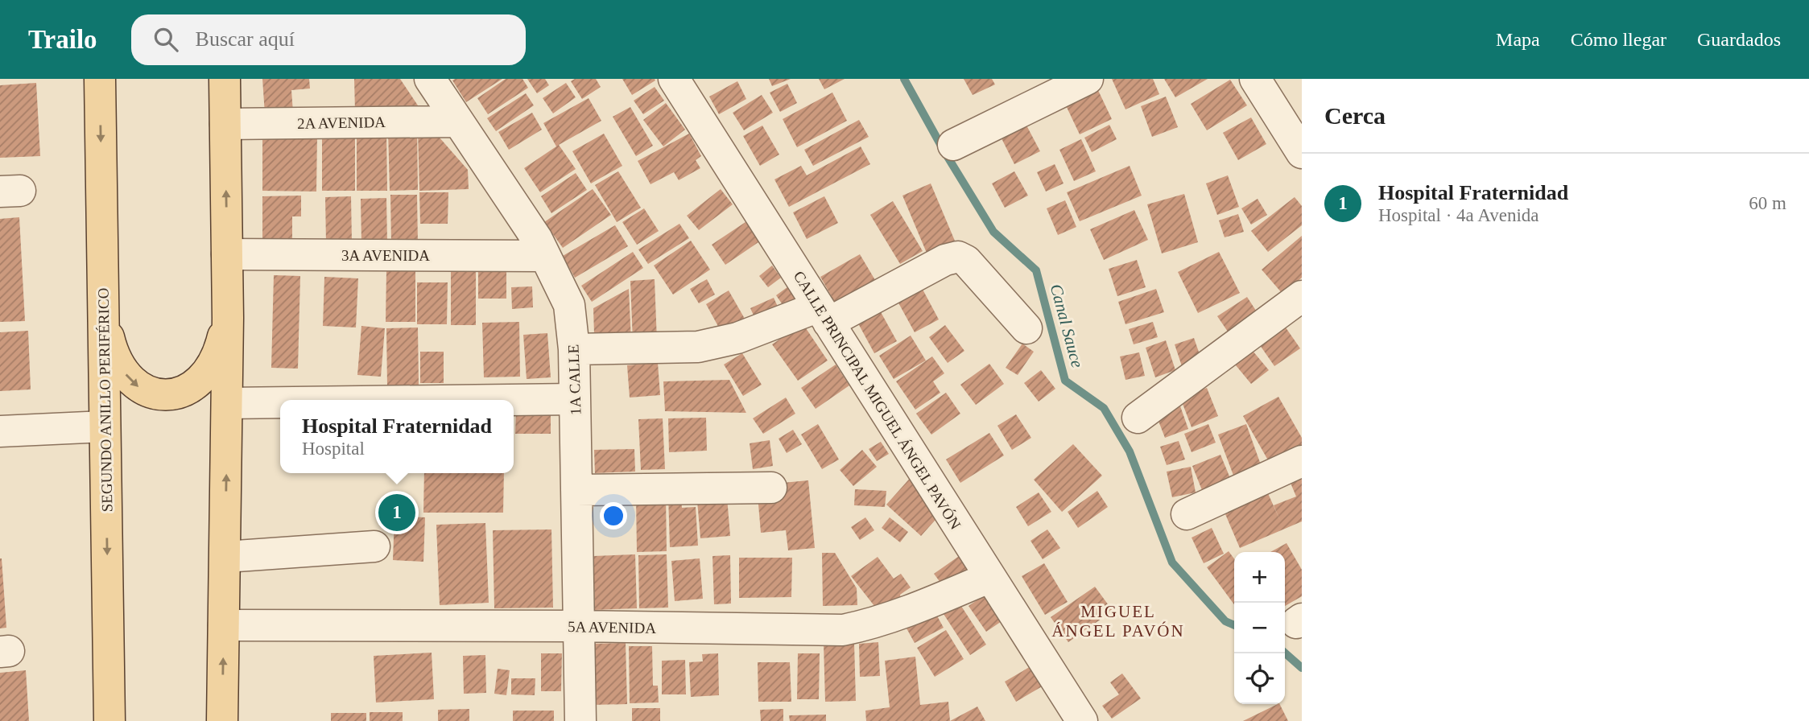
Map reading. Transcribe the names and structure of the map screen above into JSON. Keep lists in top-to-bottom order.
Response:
{
  "streets": {
    "main road": ["SEGUNDO ANILLO PERIFÉRICO"],
    "street": [
      "2A AVENIDA",
      "3A AVENIDA",
      "1A CALLE",
      "CALLE PRINCIPAL MIGUEL ÁNGEL PAVÓN",
      "5A AVENIDA"
    ]
  },
  "crossings": [
    ["2A AVENIDA", "1A CALLE"],
    ["3A AVENIDA", "1A CALLE"],
    ["1A CALLE", "5A AVENIDA"],
    ["CALLE PRINCIPAL MIGUEL ÁNGEL PAVÓN", "5A AVENIDA"]
  ],
  "districts": ["MIGUEL ÁNGEL PAVÓN"],
  "water": ["Canal Sauce"],
  "page": {
    "header": "Trailo",
    "search": "Buscar aquí",
    "nav": ["Mapa", "Cómo llegar", "Guardados"],
    "heading": "Cerca",
    "list": [
      {
        "mark": "1",
        "name": "Hospital Fraternidad",
        "note": "Hospital · 4a Avenida",
        "value": "60 m"
      }
    ],
    "popup": ["Hospital Fraternidad", "Hospital"],
    "pins": "1",
    "map_buttons": ["+", "−"]
  }
}
